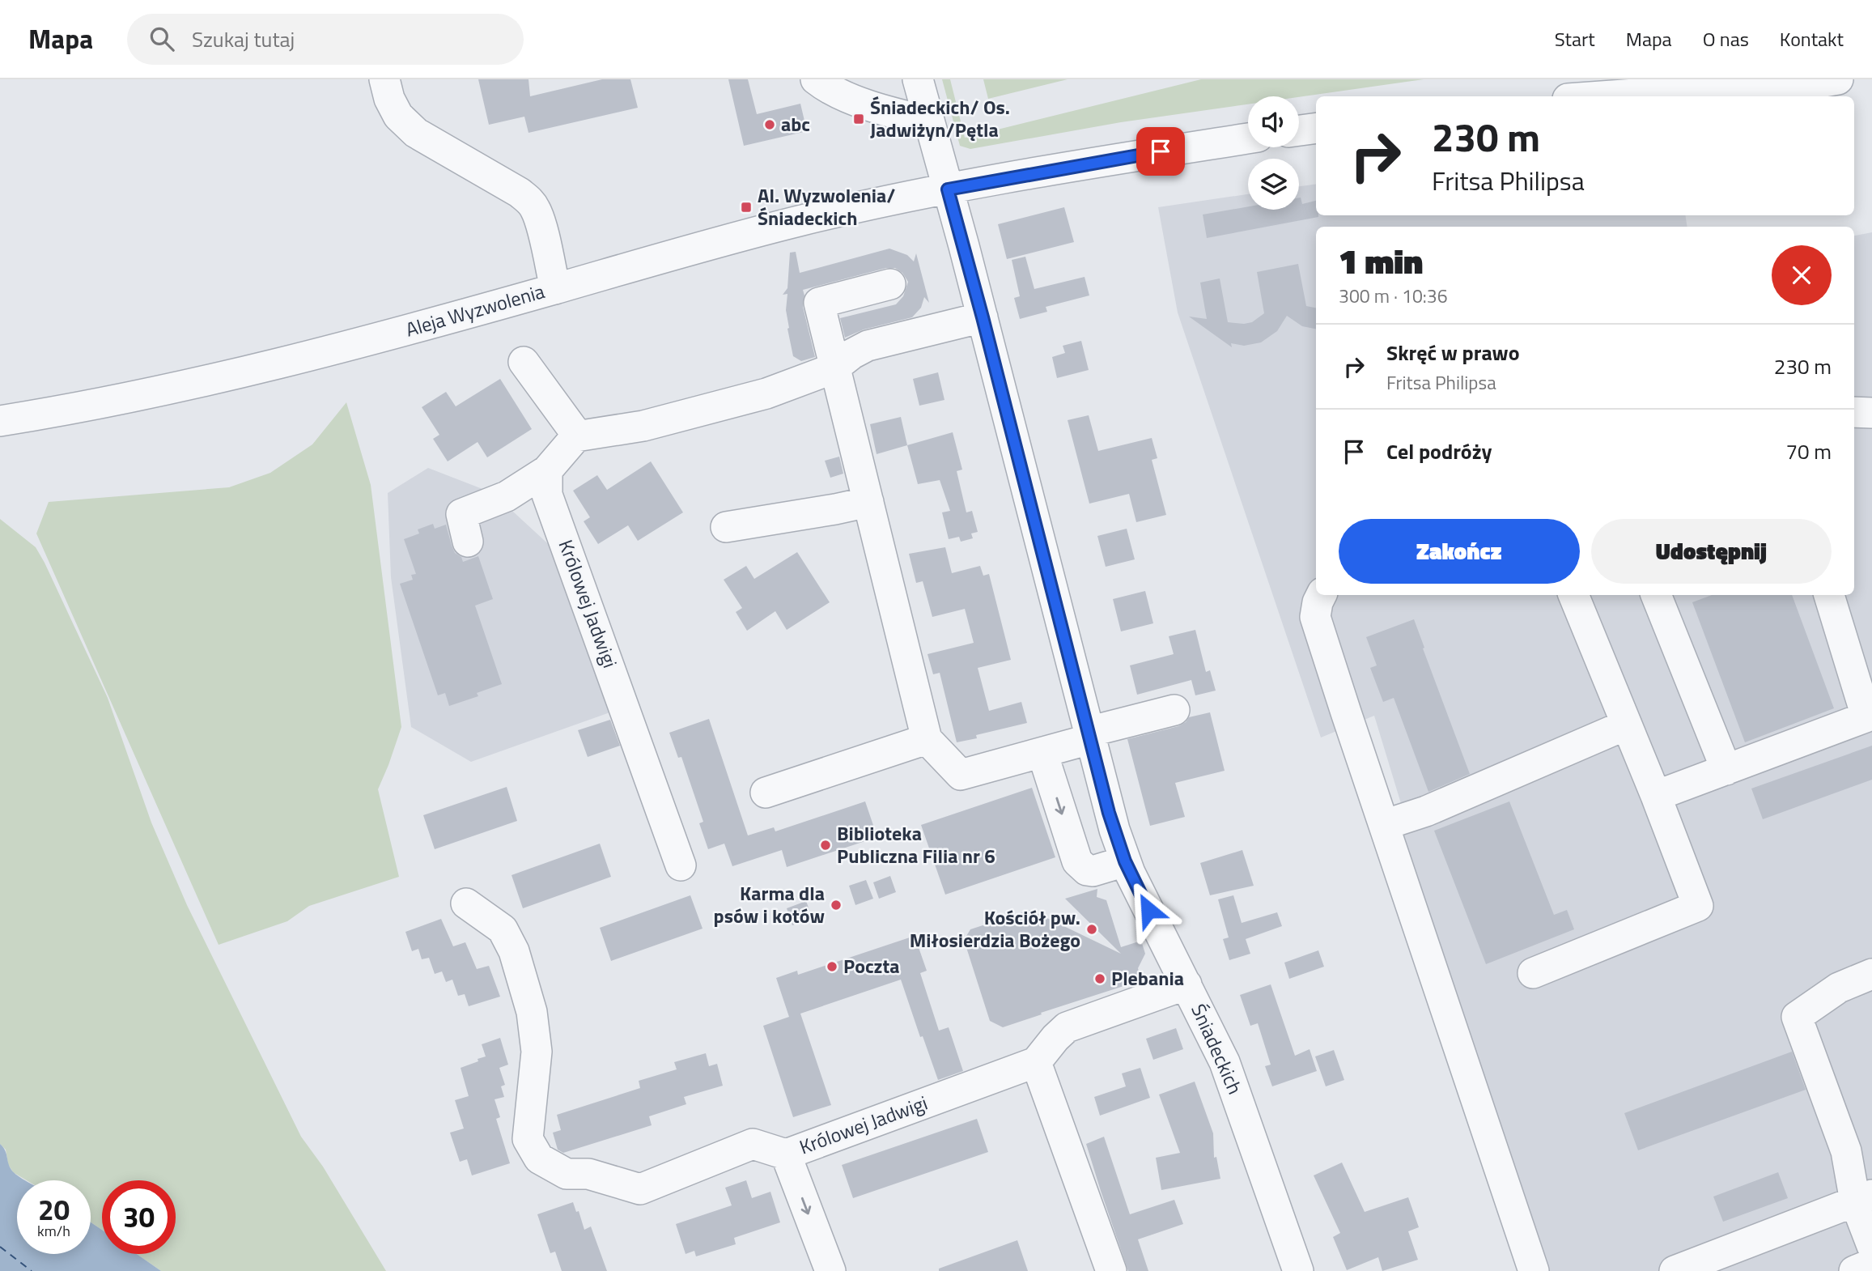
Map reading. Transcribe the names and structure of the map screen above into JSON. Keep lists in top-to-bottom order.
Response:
{
  "streets": {
    "street": ["Aleja Wyzwolenia", "Królowej Jadwigi", "Śniadeckich"]
  },
  "crossings": [
    ["Aleja Wyzwolenia", "Śniadeckich"]
  ],
  "places": {
    "transit": ["Śniadeckich/ Os. Jadwiżyn/Pętla", "Al. Wyzwolenia/ Śniadeckich"],
    "other": [
      "abc",
      "Biblioteka Publiczna Filia nr 6",
      "Karma dla psów i kotów",
      "Kościół pw. Miłosierdzia Bożego",
      "Poczta",
      "Plebania"
    ]
  },
  "page": {
    "header": "Mapa",
    "search": "Szukaj tutaj",
    "nav": [
      "Start",
      "Mapa",
      "O nas",
      "Kontakt"
    ],
    "turn": ["230 m", "Fritsa Philipsa"],
    "heading": ["1 min", "300 m · 10:36"],
    "list": [
      {
        "name": "Skręć w prawo",
        "note": "Fritsa Philipsa",
        "value": "230 m"
      },
      {
        "name": "Cel podróży",
        "value": "70 m"
      }
    ],
    "buttons": ["Zakończ", "Udostępnij"],
    "speed": "20 km/h",
    "limit": "30"
  }
}
